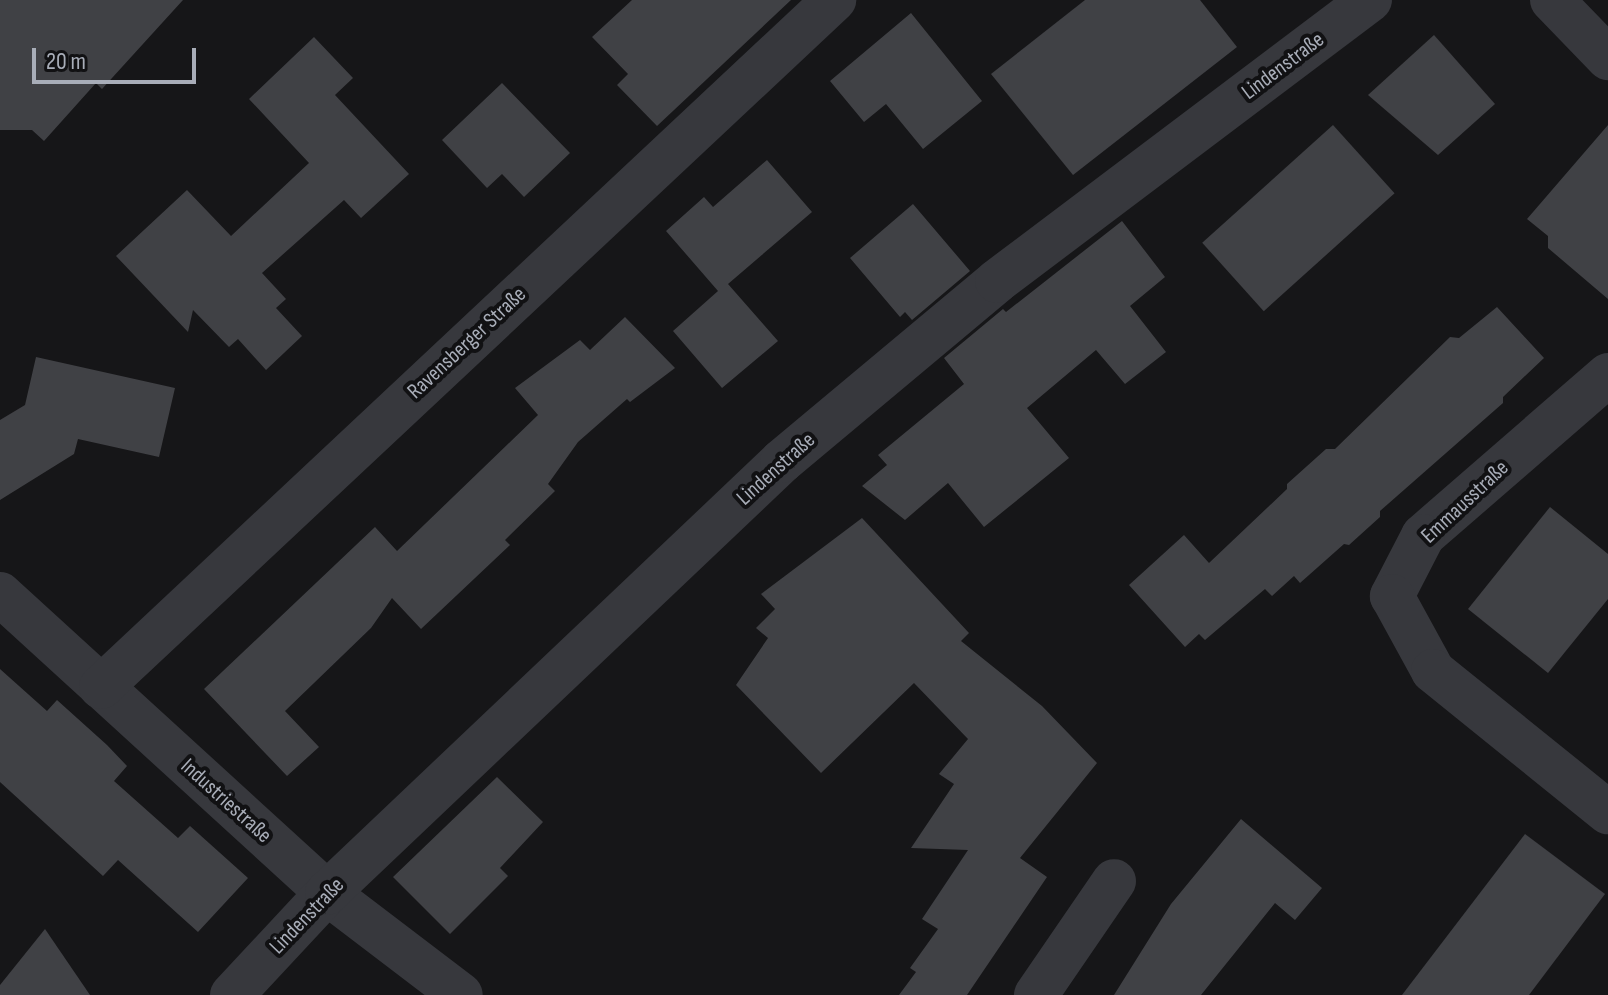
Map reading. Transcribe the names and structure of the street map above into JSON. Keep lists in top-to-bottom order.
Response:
{
  "streets": {
    "street": [
      "Lindenstraße",
      "Ravensberger Straße",
      "Emmausstraße",
      "Industriestraße"
    ]
  },
  "crossings": [
    ["Lindenstraße", "Industriestraße"],
    ["Ravensberger Straße", "Industriestraße"]
  ],
  "scale_bar": "20 m"
}
